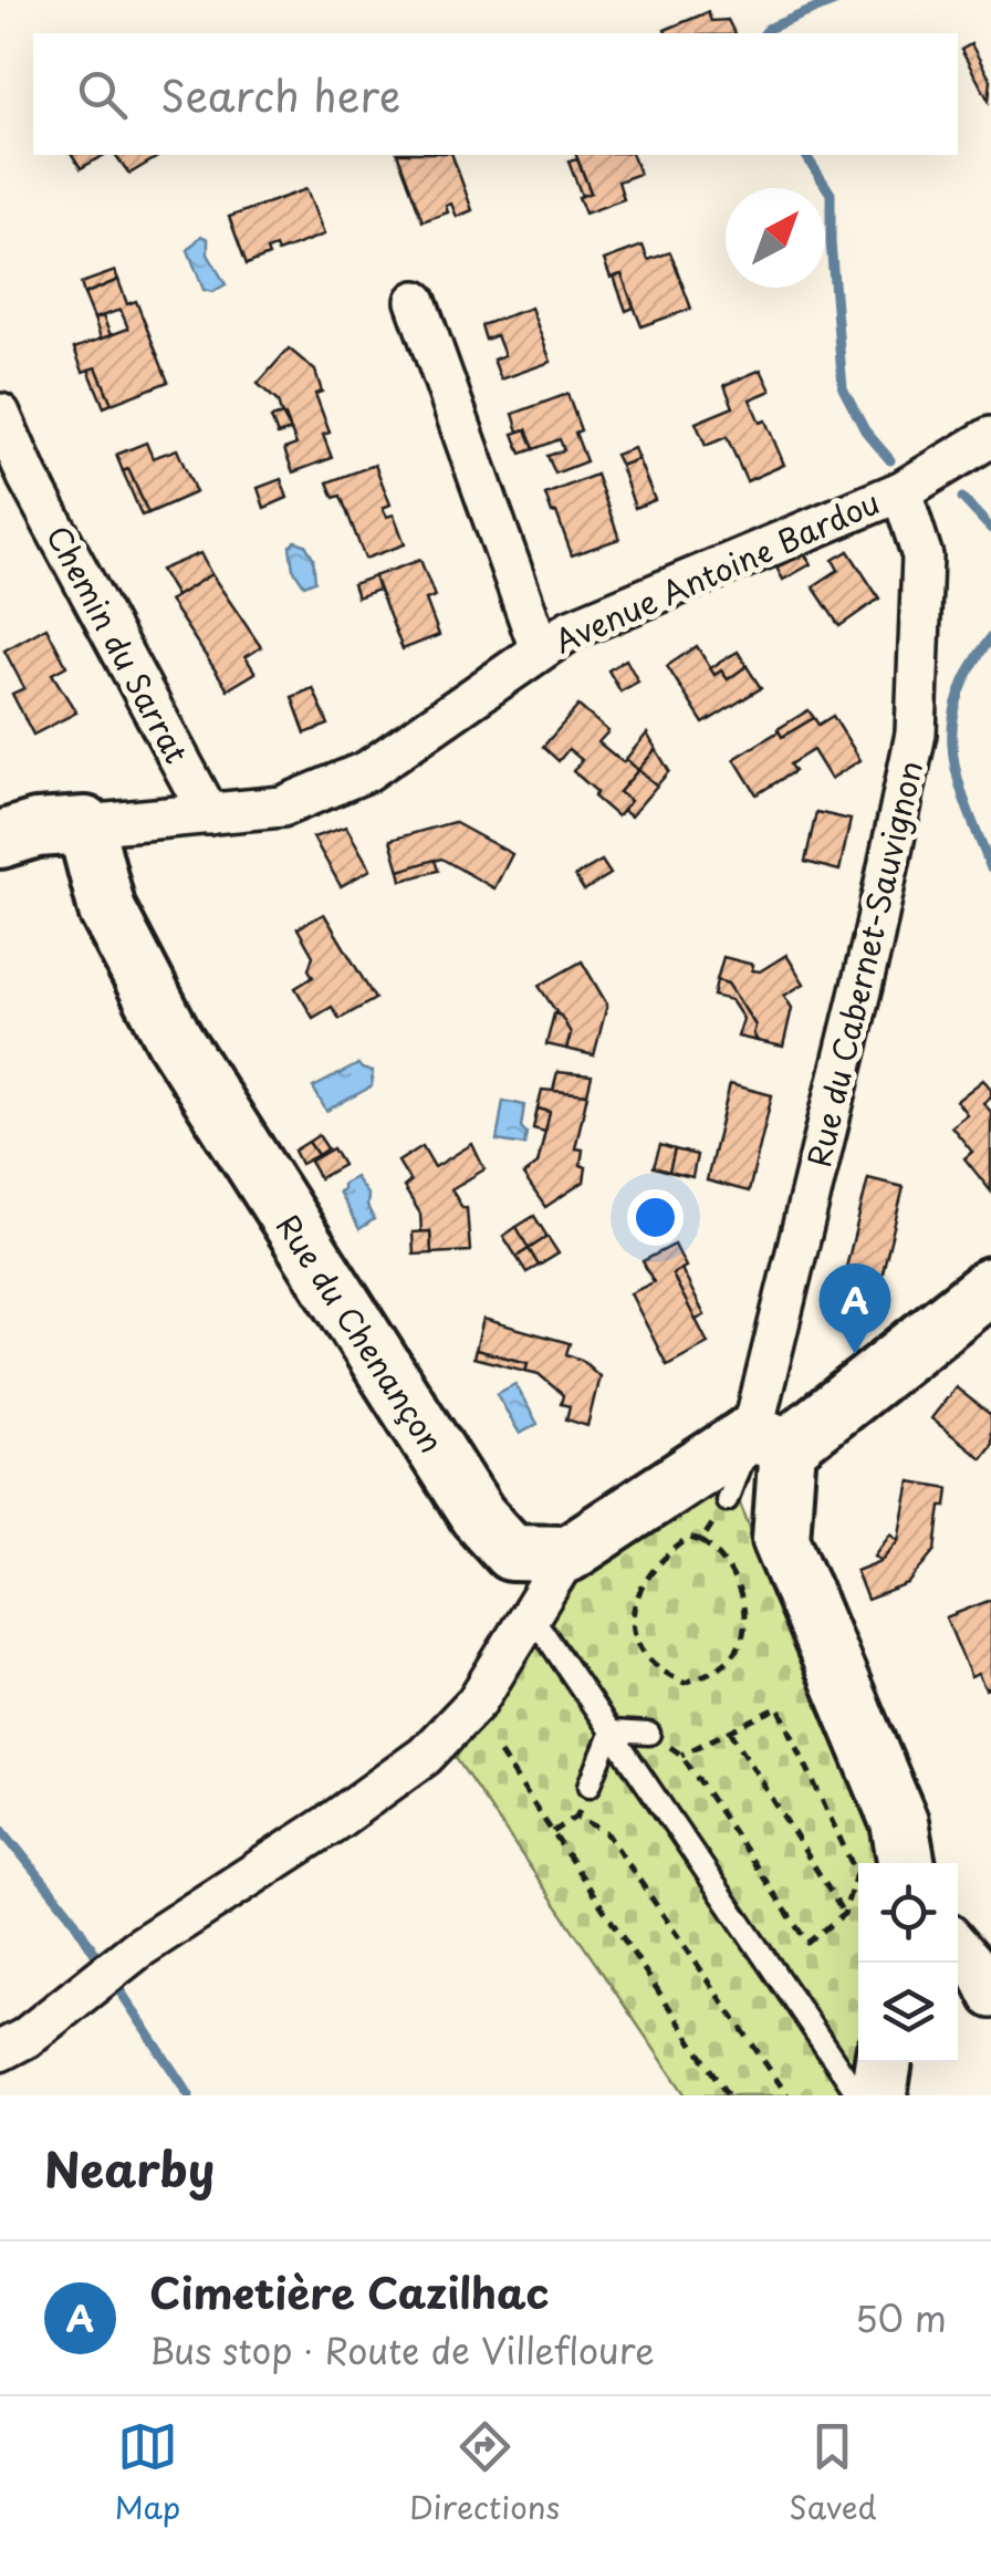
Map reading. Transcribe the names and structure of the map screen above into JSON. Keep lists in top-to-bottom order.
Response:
{
  "streets": {
    "street": [
      "Avenue Antoine Bardou",
      "Chemin du Sarrat",
      "Rue du Cabernet-Sauvignon",
      "Rue du Chenançon"
    ]
  },
  "crossings": [
    ["Avenue Antoine Bardou", "Chemin du Sarrat"],
    ["Avenue Antoine Bardou", "Rue du Cabernet-Sauvignon"],
    ["Avenue Antoine Bardou", "Rue du Chenançon"]
  ],
  "north": "top right",
  "page": {
    "search": "Search here",
    "pins": "A",
    "heading": "Nearby",
    "list": [
      {
        "mark": "A",
        "name": "Cimetière Cazilhac",
        "note": "Bus stop · Route de Villefloure",
        "value": "50 m"
      }
    ],
    "nav": ["Map", "Directions", "Saved"]
  }
}
